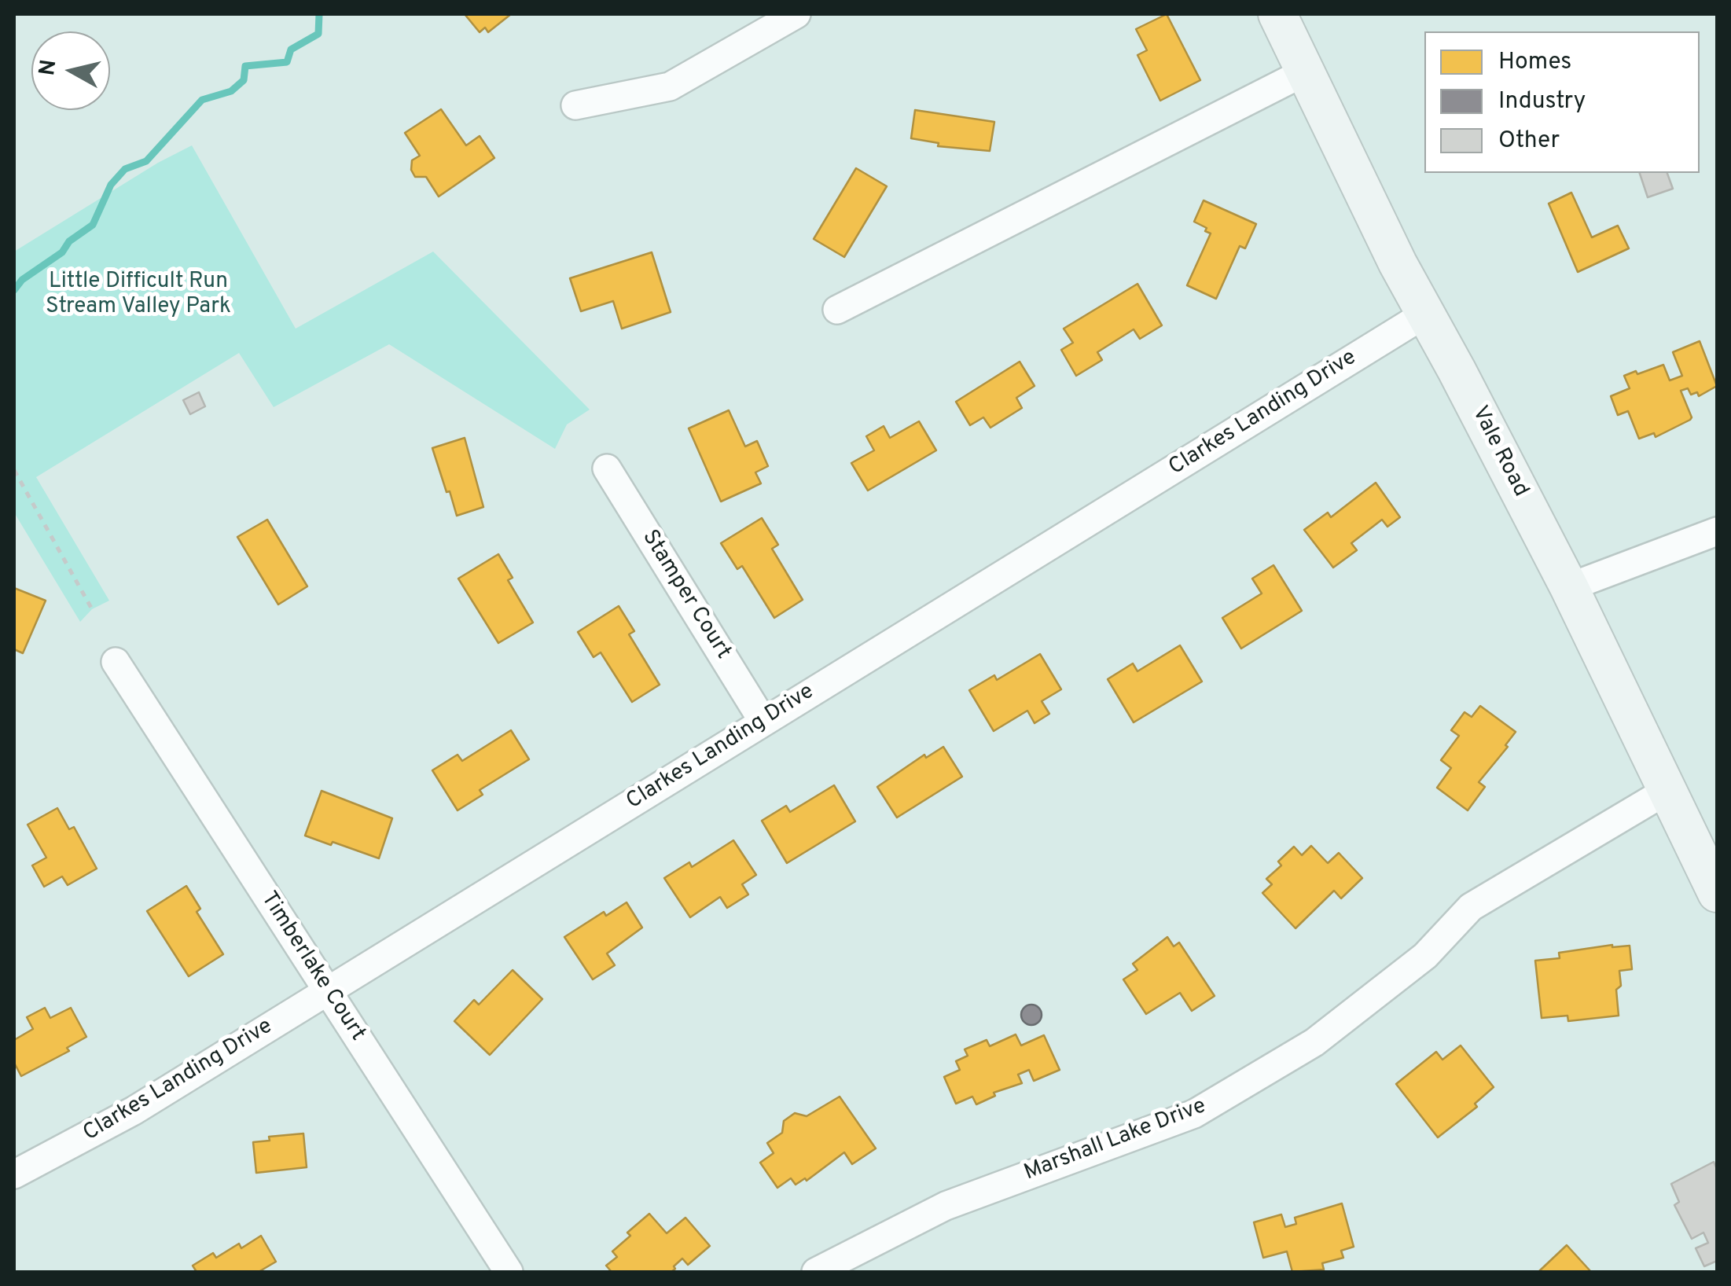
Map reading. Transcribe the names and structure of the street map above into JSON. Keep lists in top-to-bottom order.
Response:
{
  "streets": {
    "main road": ["Vale Road"],
    "street": [
      "Clarkes Landing Drive",
      "Stamper Court",
      "Timberlake Court",
      "Marshall Lake Drive"
    ]
  },
  "crossings": [
    ["Clarkes Landing Drive", "Vale Road"],
    ["Clarkes Landing Drive", "Stamper Court"],
    ["Clarkes Landing Drive", "Timberlake Court"],
    ["Vale Road", "Marshall Lake Drive"]
  ],
  "parks": ["Little Difficult Run Stream Valley Park"],
  "legend": ["Homes", "Industry", "Other"],
  "north": "left"
}
